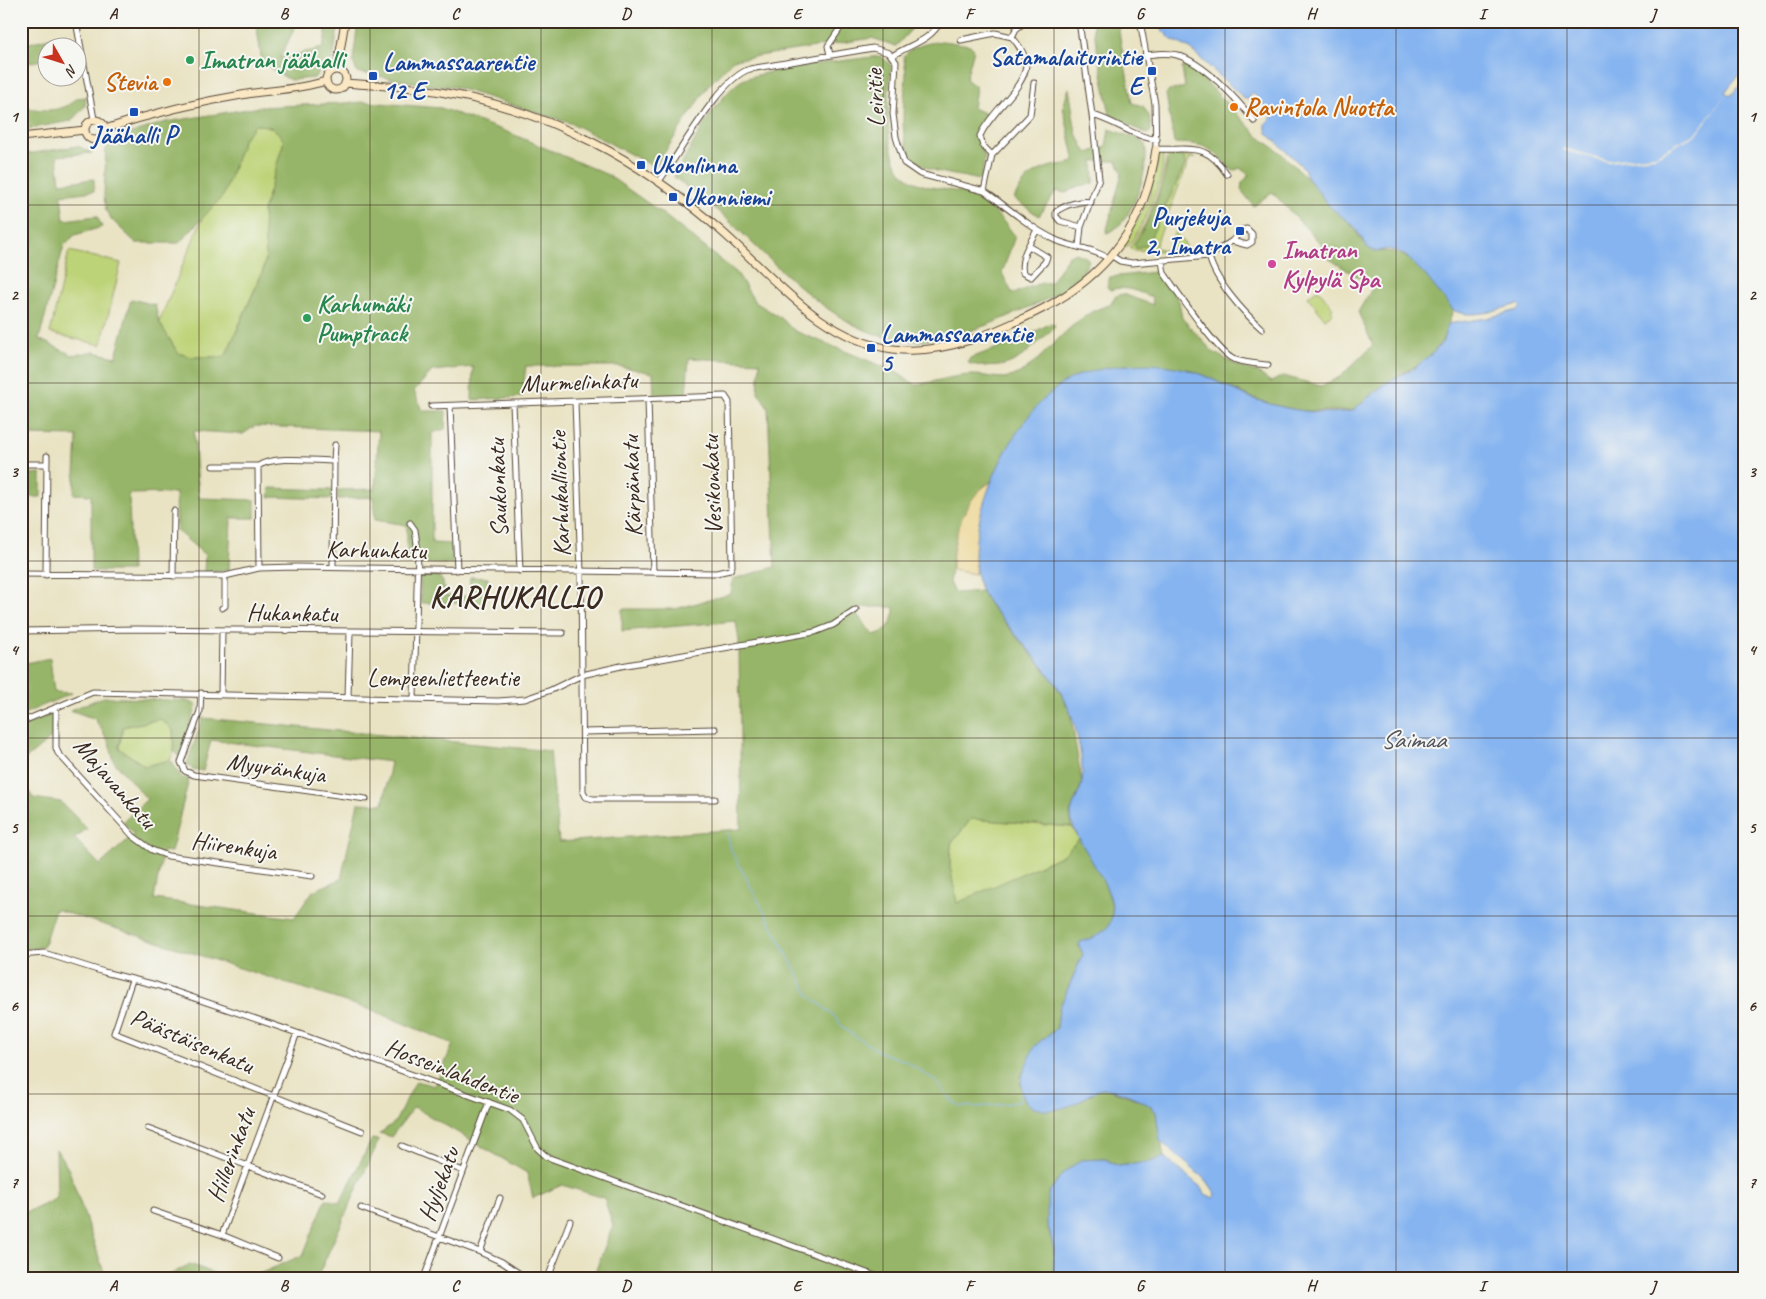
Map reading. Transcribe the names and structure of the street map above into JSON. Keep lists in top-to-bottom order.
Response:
{
  "streets": {
    "street": [
      "Leiritie",
      "Murmelinkatu",
      "Vesikonkatu",
      "Kärpänkatu",
      "Saukonkatu",
      "Karhukalliontie",
      "Karhunkatu",
      "Hukankatu",
      "Lempeenlietteentie",
      "Myyränkuja",
      "Majavankatu",
      "Hiirenkuja",
      "Päästäisenkatu",
      "Hosseinlahdentie",
      "Hillerinkatu",
      "Hyljekatu"
    ]
  },
  "crossings": [
    ["Murmelinkatu", "Vesikonkatu"],
    ["Murmelinkatu", "Kärpänkatu"],
    ["Murmelinkatu", "Saukonkatu"],
    ["Murmelinkatu", "Karhukalliontie"],
    ["Vesikonkatu", "Karhunkatu"],
    ["Kärpänkatu", "Karhunkatu"],
    ["Saukonkatu", "Karhunkatu"],
    ["Karhukalliontie", "Karhunkatu"],
    ["Karhukalliontie", "Lempeenlietteentie"],
    ["Lempeenlietteentie", "Myyränkuja"],
    ["Lempeenlietteentie", "Majavankatu"],
    ["Majavankatu", "Hiirenkuja"],
    ["Päästäisenkatu", "Hosseinlahdentie"],
    ["Päästäisenkatu", "Hillerinkatu"],
    ["Hosseinlahdentie", "Hillerinkatu"],
    ["Hosseinlahdentie", "Hyljekatu"]
  ],
  "districts": ["KARHUKALLIO"],
  "water": ["Saimaa"],
  "places": {
    "other": [
      "Imatran jäähalli",
      "Stevia",
      "Ravintola Nuotta",
      "Imatran Kylpylä Spa",
      "Karhumäki Pumptrack"
    ],
    "transit": [
      "Satamalaiturintie E",
      "Lammassaarentie 12 E",
      "Jäähalli P",
      "Ukonlinna",
      "Ukonniemi",
      "Purjekuja 2, Imatra",
      "Lammassaarentie 5"
    ]
  },
  "north": "bottom right",
  "grid": {
    "columns": [
      "A",
      "B",
      "C",
      "D",
      "E",
      "F",
      "G",
      "H",
      "I",
      "J"
    ],
    "rows": [
      "1",
      "2",
      "3",
      "4",
      "5",
      "6",
      "7"
    ]
  }
}
